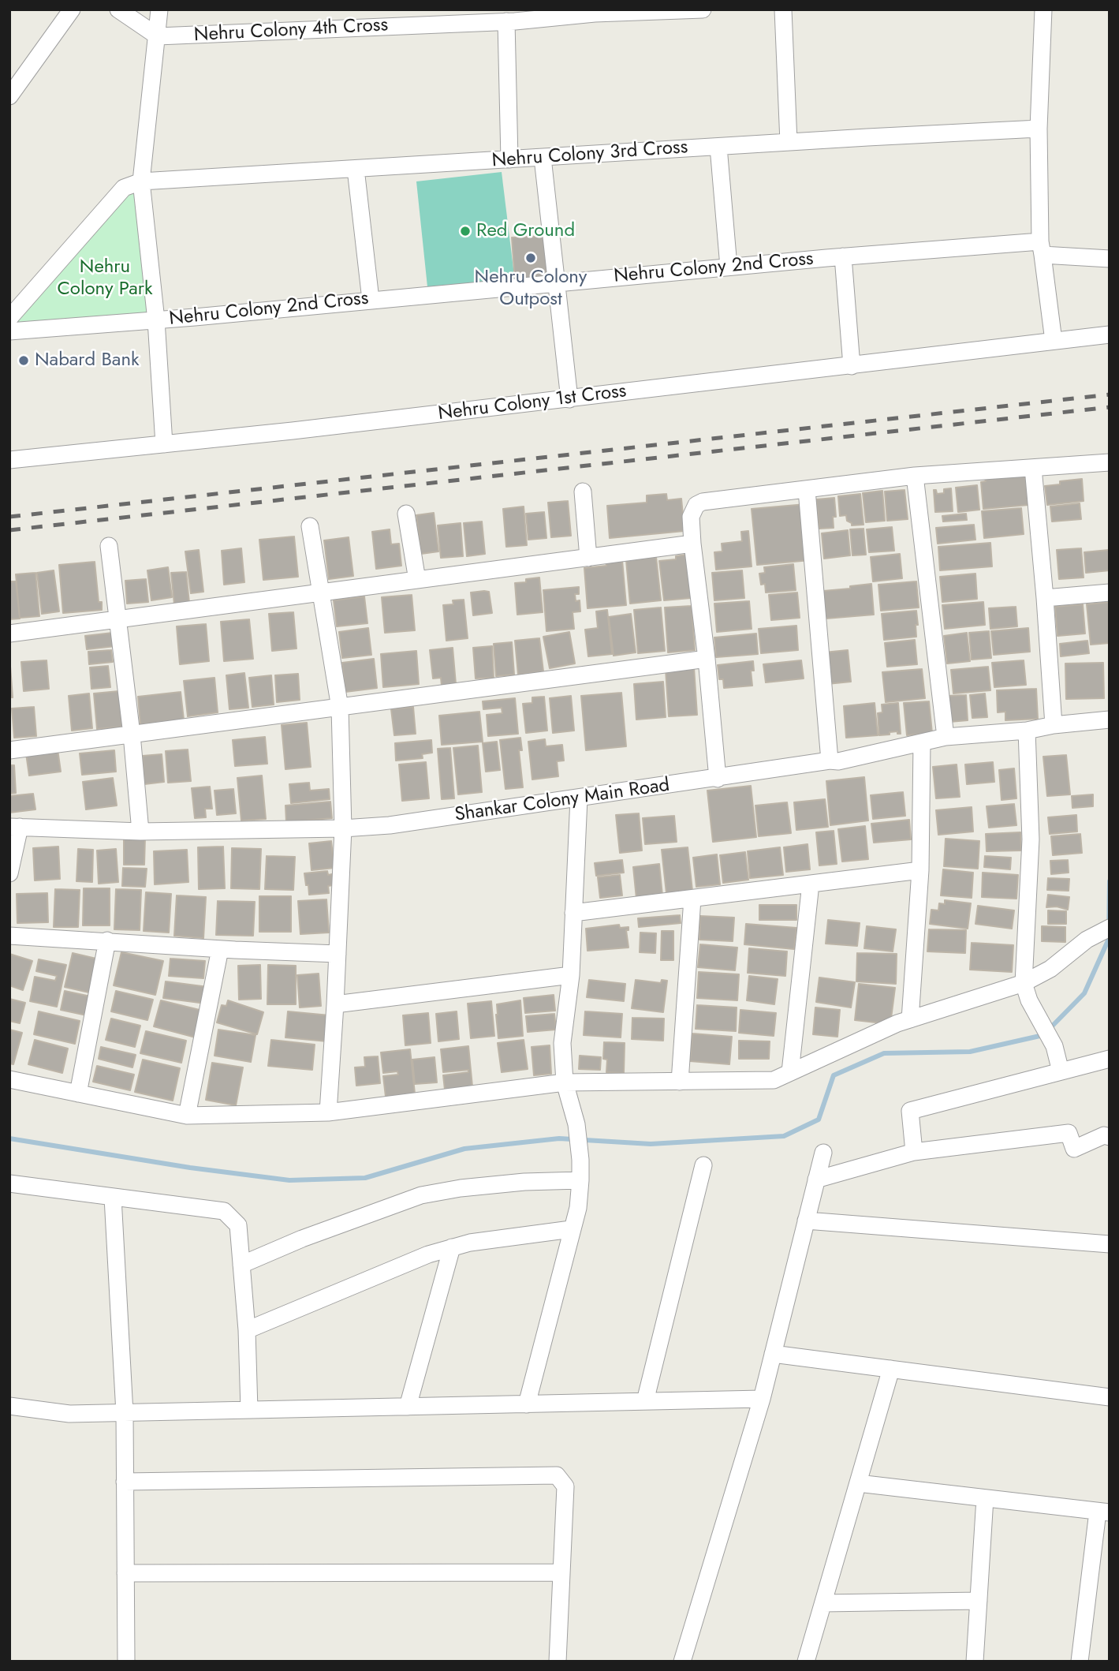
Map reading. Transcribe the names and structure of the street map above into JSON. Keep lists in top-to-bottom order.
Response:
{
  "streets": {
    "street": [
      "Nehru Colony 4th Cross",
      "Nehru Colony 3rd Cross",
      "Nehru Colony 2nd Cross",
      "Nehru Colony 1st Cross",
      "Shankar Colony Main Road"
    ]
  },
  "parks": ["Nehru Colony Park"],
  "places": ["Red Ground", "Nehru Colony Outpost", "Nabard Bank"]
}
